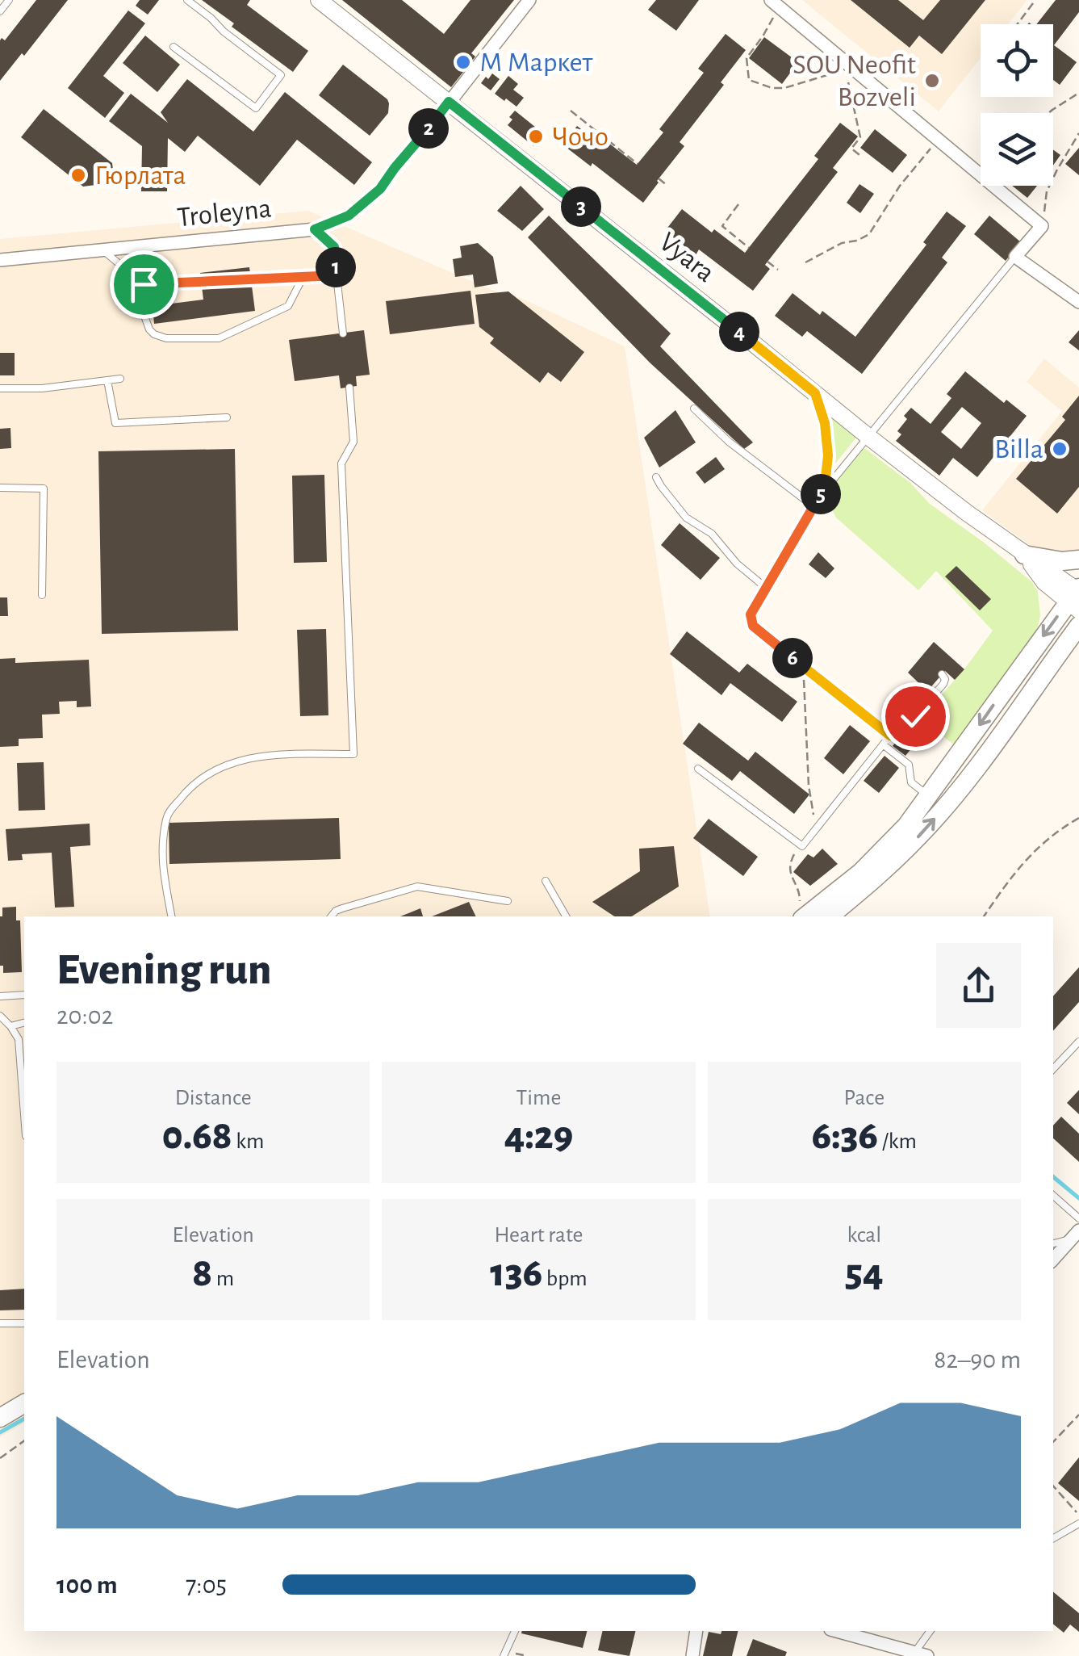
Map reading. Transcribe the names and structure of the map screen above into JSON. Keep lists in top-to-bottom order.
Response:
{
  "streets": {
    "street": ["Troleyna", "Vyara"]
  },
  "crossings": [
    ["Troleyna", "Vyara"]
  ],
  "places": [
    "М Маркет",
    "SOU Neofit Bozveli",
    "Чочо",
    "Гюрлата",
    "Billa"
  ],
  "page": {
    "pins": [
      "2",
      "3",
      "1",
      "4",
      "5",
      "6"
    ],
    "heading": ["Evening run", "20:02"],
    "stats": [
      ["Distance", "0.68 km"],
      ["Time", "4:29"],
      ["Pace", "6:36 /km"],
      ["Elevation", "8 m"],
      ["Heart rate", "136 bpm"],
      ["kcal", "54"]
    ],
    "chart": ["Elevation", "82–90 m"],
    "list": [
      {
        "name": "100 m",
        "note": "7:05"
      }
    ]
  }
}
